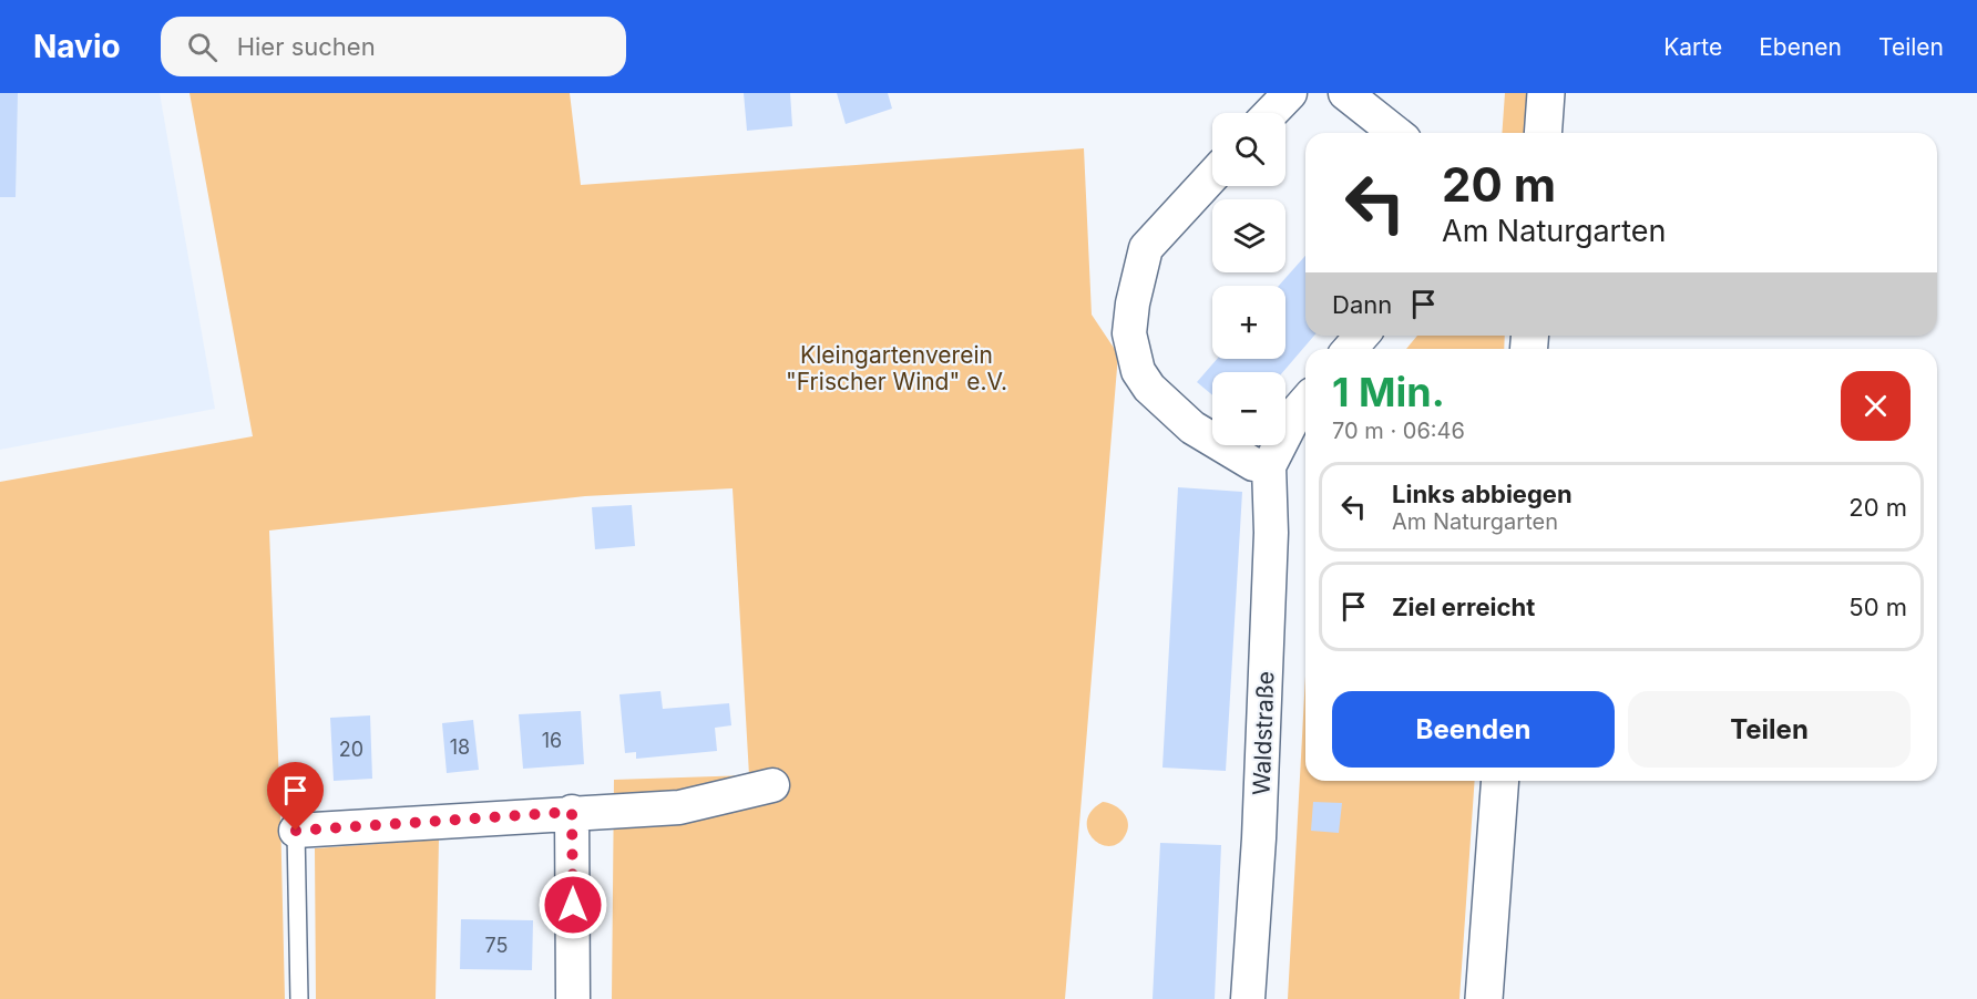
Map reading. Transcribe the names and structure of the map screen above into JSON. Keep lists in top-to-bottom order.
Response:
{
  "streets": {
    "street": ["Waldstraße"]
  },
  "parks": ["Kleingartenverein \"Frischer Wind\" e.V."],
  "house_numbers": [
    "16",
    "18",
    "20",
    "75"
  ],
  "page": {
    "header": "Navio",
    "search": "Hier suchen",
    "nav": ["Karte", "Ebenen", "Teilen"],
    "map_buttons": ["+", "−"],
    "turn": ["20 m", "Am Naturgarten"],
    "then": "Dann",
    "heading": ["1 Min.", "70 m · 06:46"],
    "list": [
      {
        "name": "Links abbiegen",
        "note": "Am Naturgarten",
        "value": "20 m"
      },
      {
        "name": "Ziel erreicht",
        "value": "50 m"
      }
    ],
    "buttons": ["Beenden", "Teilen"]
  }
}
